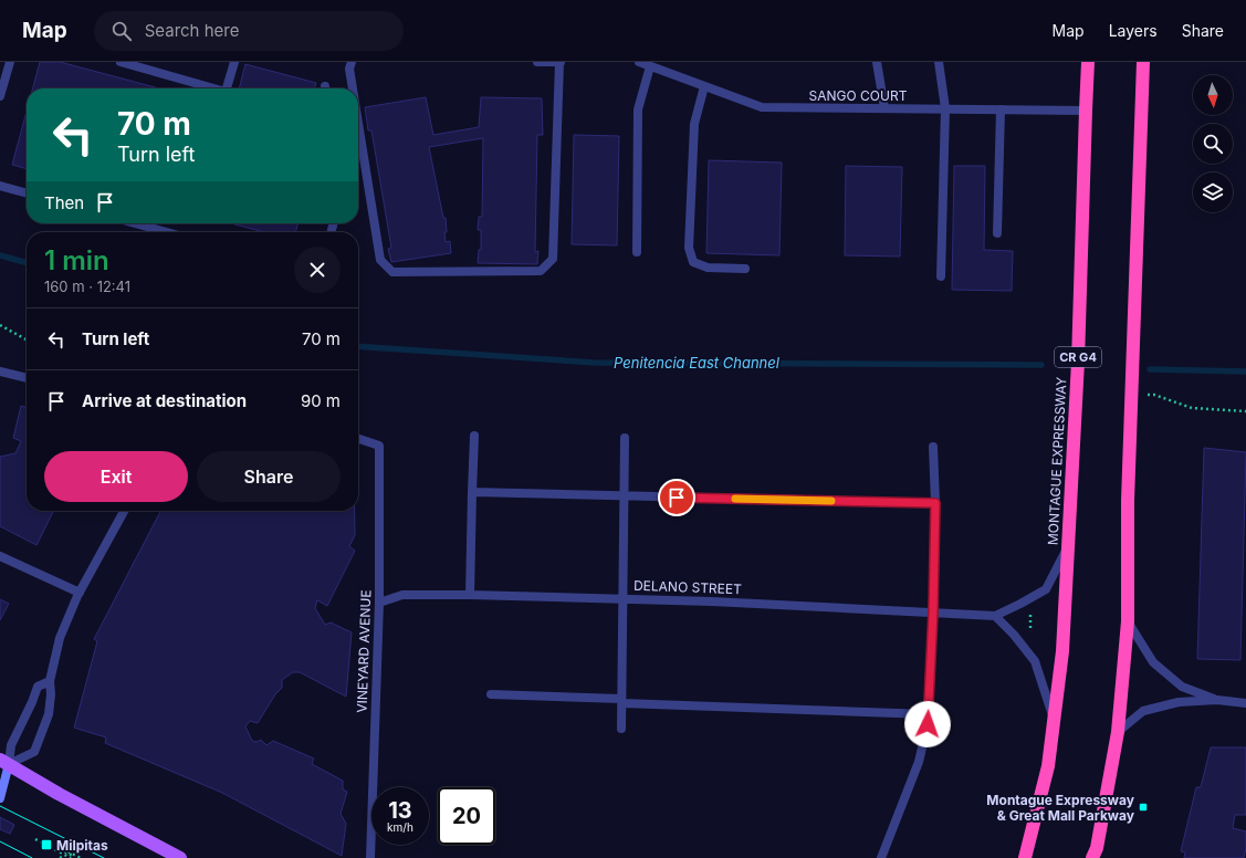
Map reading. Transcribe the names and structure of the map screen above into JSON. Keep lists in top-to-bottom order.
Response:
{
  "streets": {
    "highway": ["CR G4", "MONTAGUE EXPRESSWAY"],
    "street": ["SANGO COURT", "DELANO STREET", "VINEYARD AVENUE"]
  },
  "crossings": [
    ["SANGO COURT", "MONTAGUE EXPRESSWAY"],
    ["MONTAGUE EXPRESSWAY", "DELANO STREET"],
    ["DELANO STREET", "VINEYARD AVENUE"]
  ],
  "water": ["Penitencia East Channel"],
  "places": {
    "transit": ["Montague Expressway & Great Mall Parkway", "Milpitas"]
  },
  "north": "bottom",
  "page": {
    "header": "Map",
    "search": "Search here",
    "nav": ["Map", "Layers", "Share"],
    "turn": ["70 m", "Turn left"],
    "then": "Then",
    "heading": ["1 min", "160 m · 12:41"],
    "list": [
      {
        "name": "Turn left",
        "value": "70 m"
      },
      {
        "name": "Arrive at destination",
        "value": "90 m"
      }
    ],
    "buttons": ["Exit", "Share"],
    "speed": "13 km/h",
    "limit": "20"
  }
}
